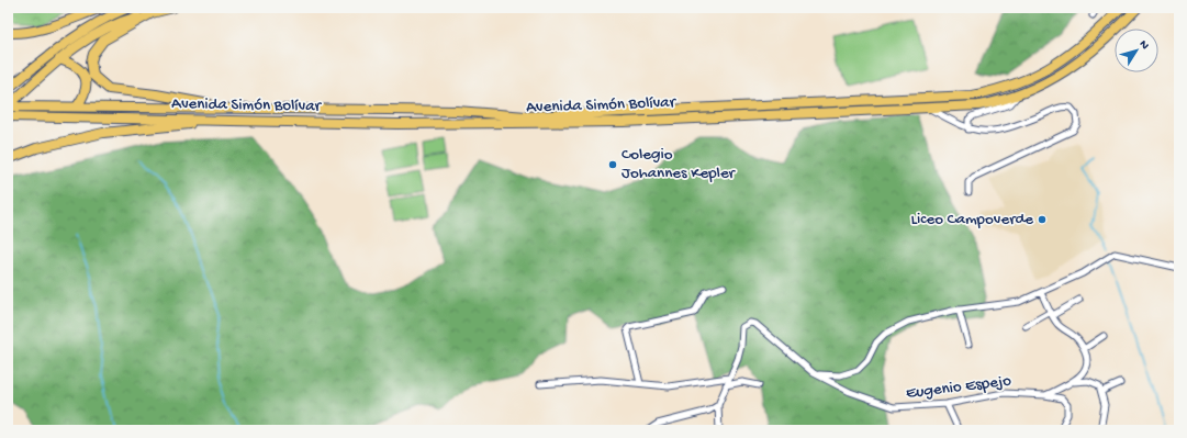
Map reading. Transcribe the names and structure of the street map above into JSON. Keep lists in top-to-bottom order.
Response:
{
  "streets": {
    "highway": ["Avenida Simón Bolívar"],
    "street": ["Eugenio Espejo"]
  },
  "places": ["Colegio Johannes Kepler", "Liceo Campoverde"],
  "north": "top right"
}
